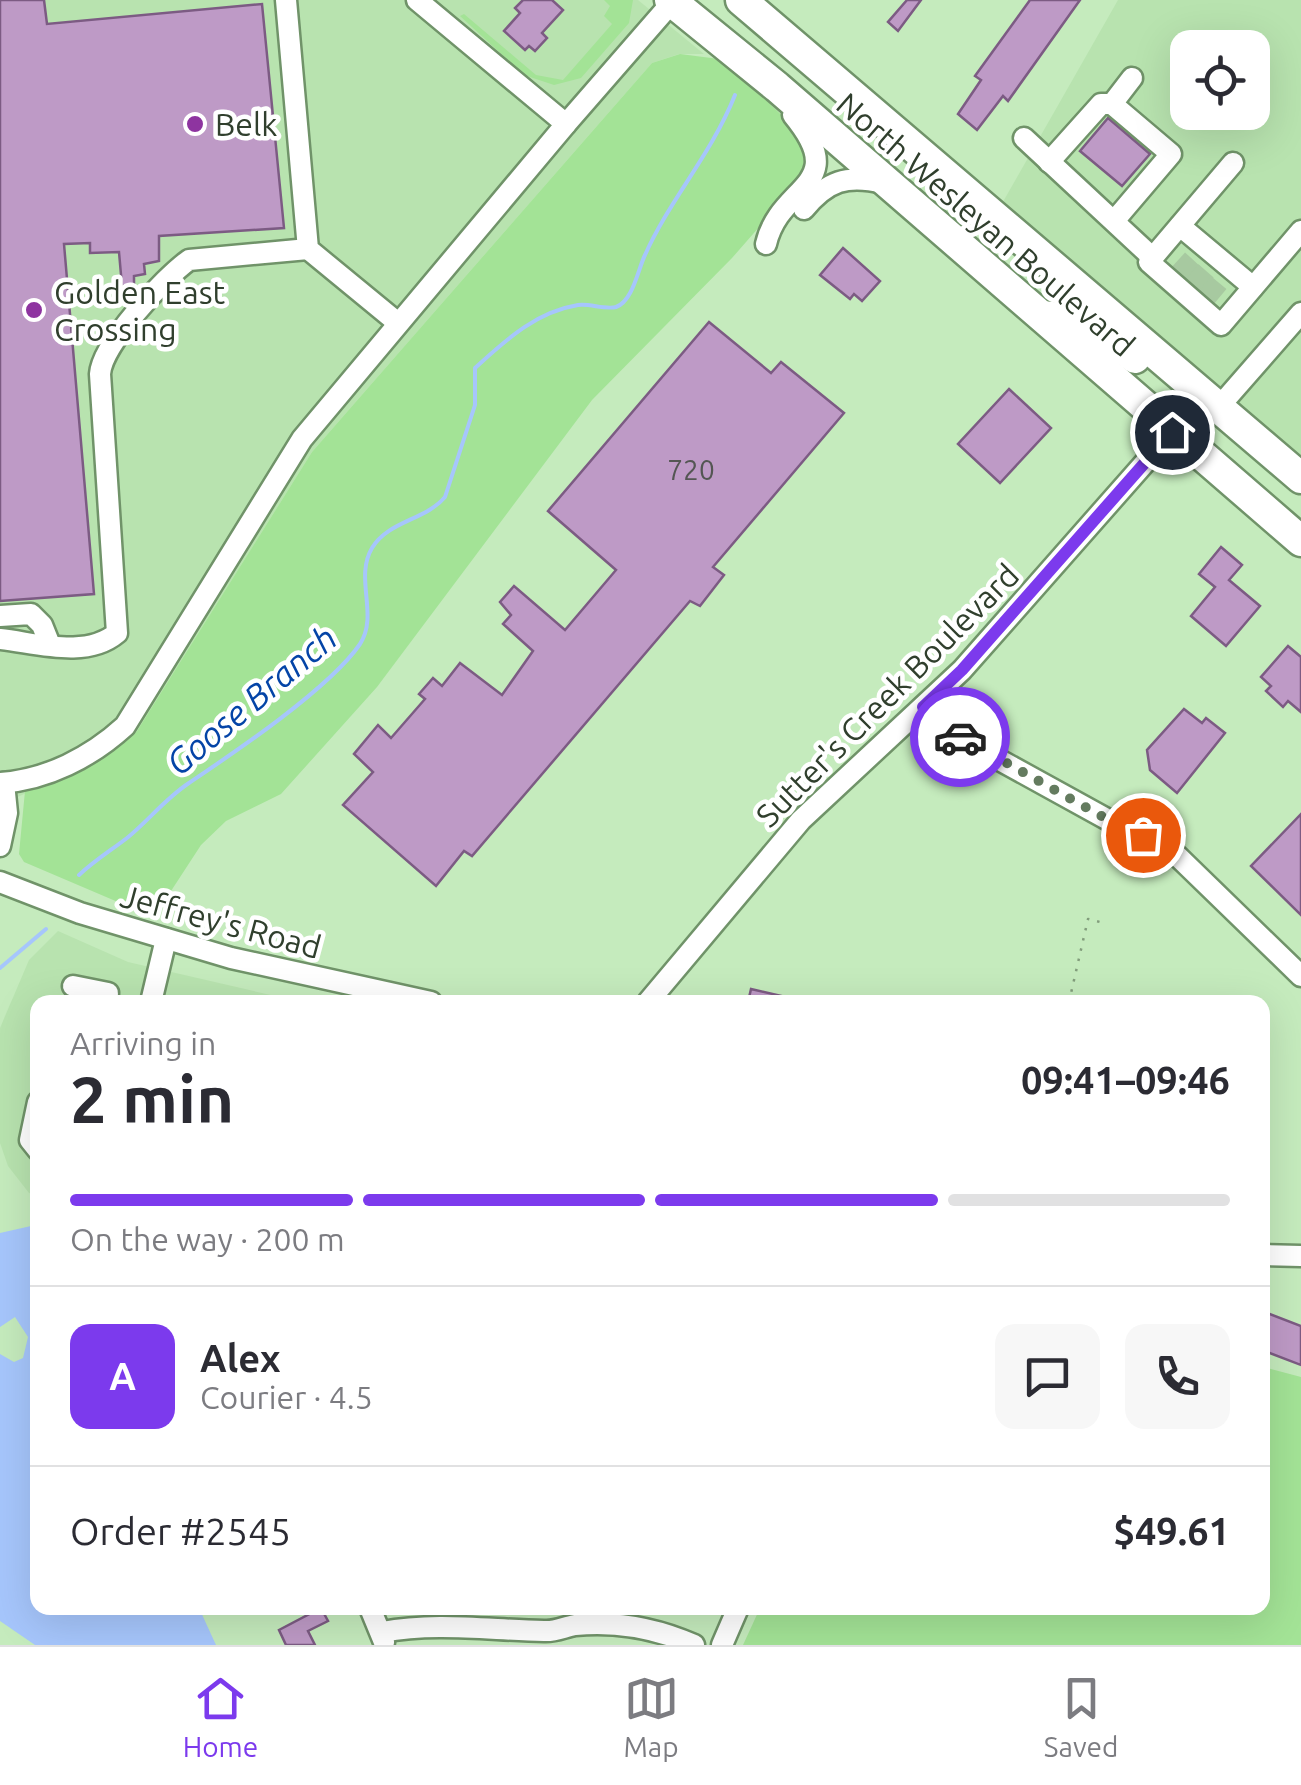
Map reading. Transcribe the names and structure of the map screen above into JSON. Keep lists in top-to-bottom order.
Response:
{
  "streets": {
    "highway": ["North Wesleyan Boulevard"],
    "street": ["Sutter's Creek Boulevard", "Jeffrey's Road"]
  },
  "crossings": [
    ["North Wesleyan Boulevard", "Sutter's Creek Boulevard"]
  ],
  "water": ["Goose Branch"],
  "places": ["Belk", "Golden East Crossing"],
  "house_numbers": ["720"],
  "page": {
    "heading": ["2 min", "Arriving in", "09:41–09:46"],
    "panel": [
      "Alex",
      "Courier · 4.5",
      "Order #2545",
      "$49.61"
    ],
    "bar": "On the way · 200 m",
    "round": "A",
    "tabs": ["Home", "Map", "Saved"]
  }
}
